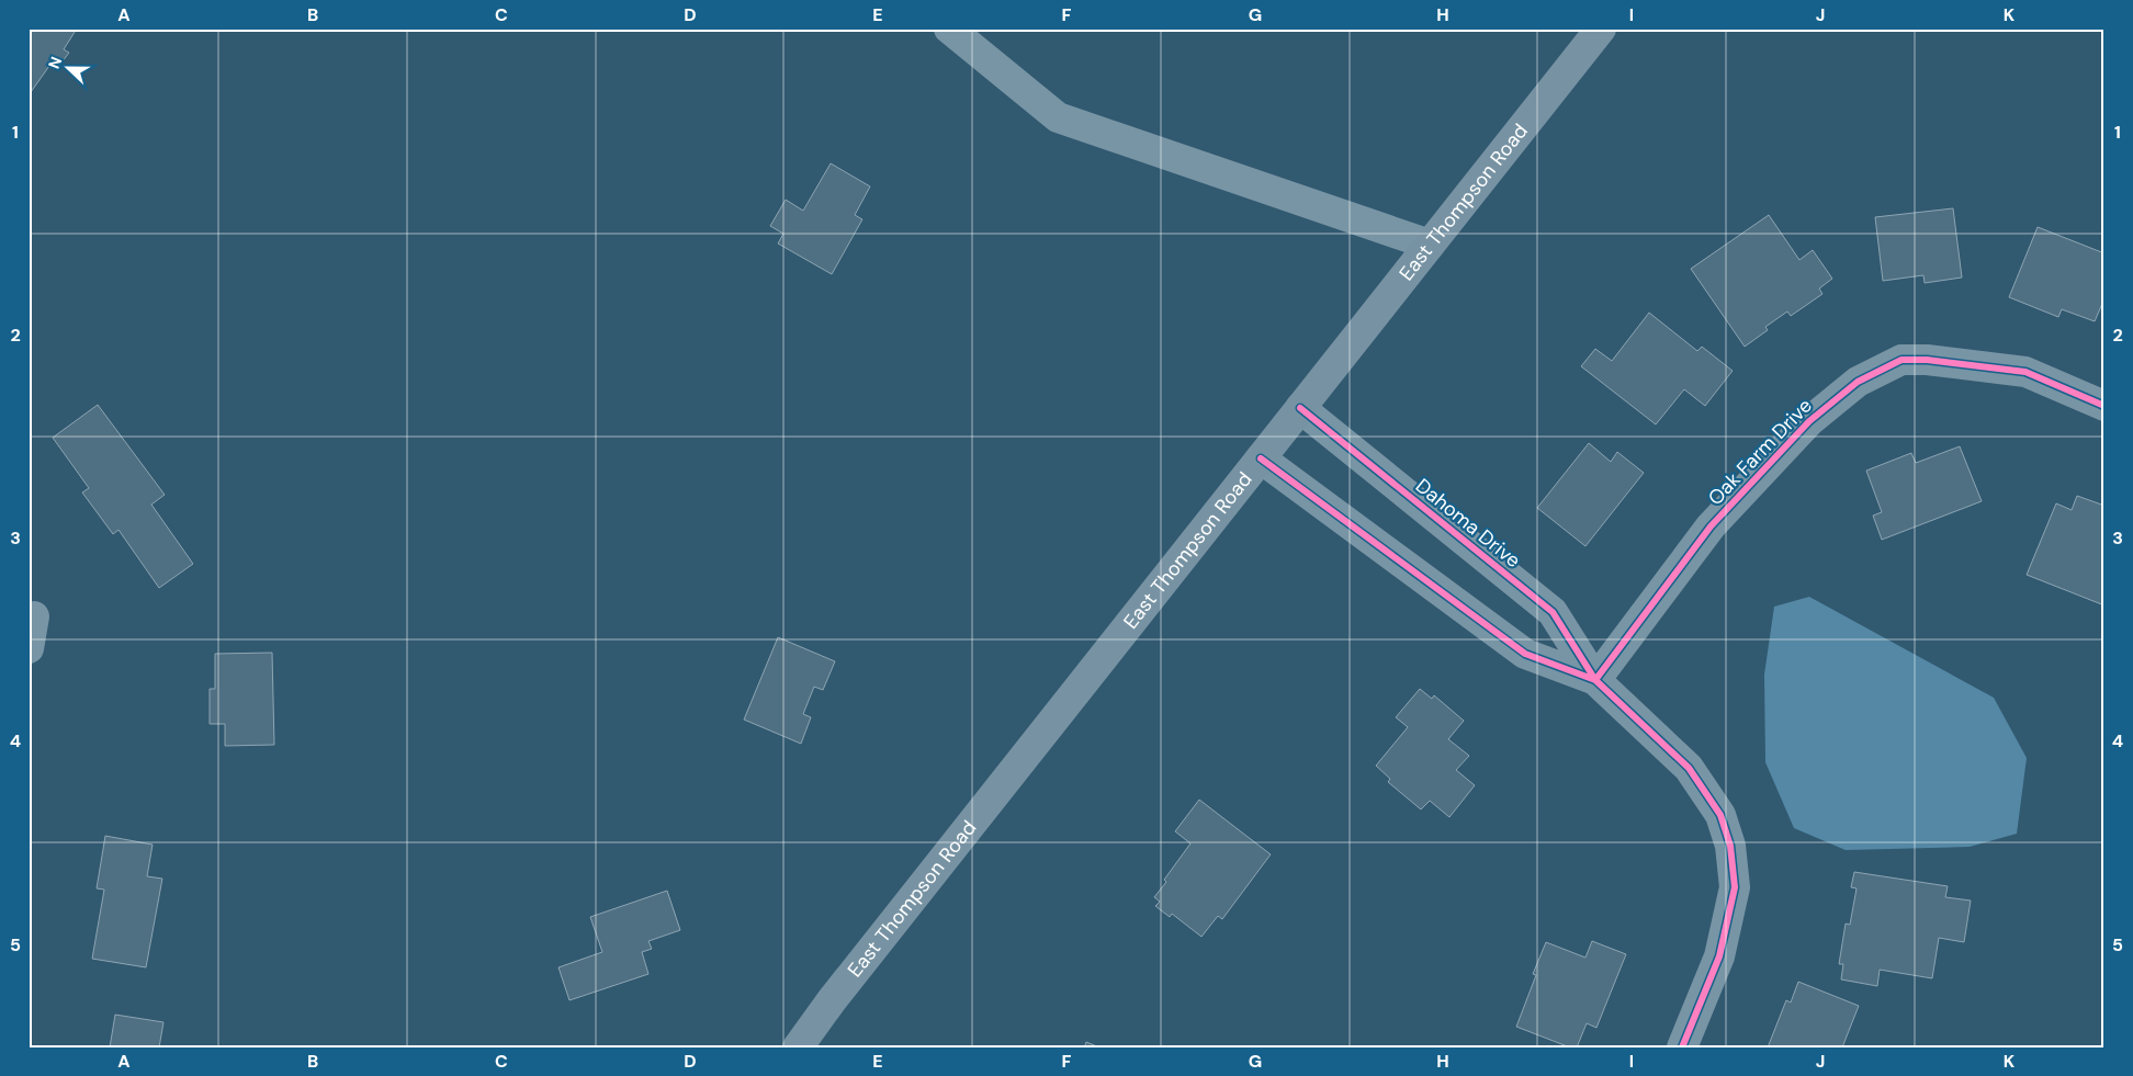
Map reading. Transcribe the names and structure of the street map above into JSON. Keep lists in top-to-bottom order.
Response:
{
  "streets": {
    "main road": ["East Thompson Road"],
    "street": ["Oak Farm Drive", "Dahoma Drive"]
  },
  "crossings": [
    ["East Thompson Road", "Dahoma Drive"],
    ["Oak Farm Drive", "Dahoma Drive"]
  ],
  "north": "left",
  "grid": {
    "columns": [
      "A",
      "B",
      "C",
      "D",
      "E",
      "F",
      "G",
      "H",
      "I",
      "J",
      "K"
    ],
    "rows": [
      "1",
      "2",
      "3",
      "4",
      "5"
    ]
  }
}
